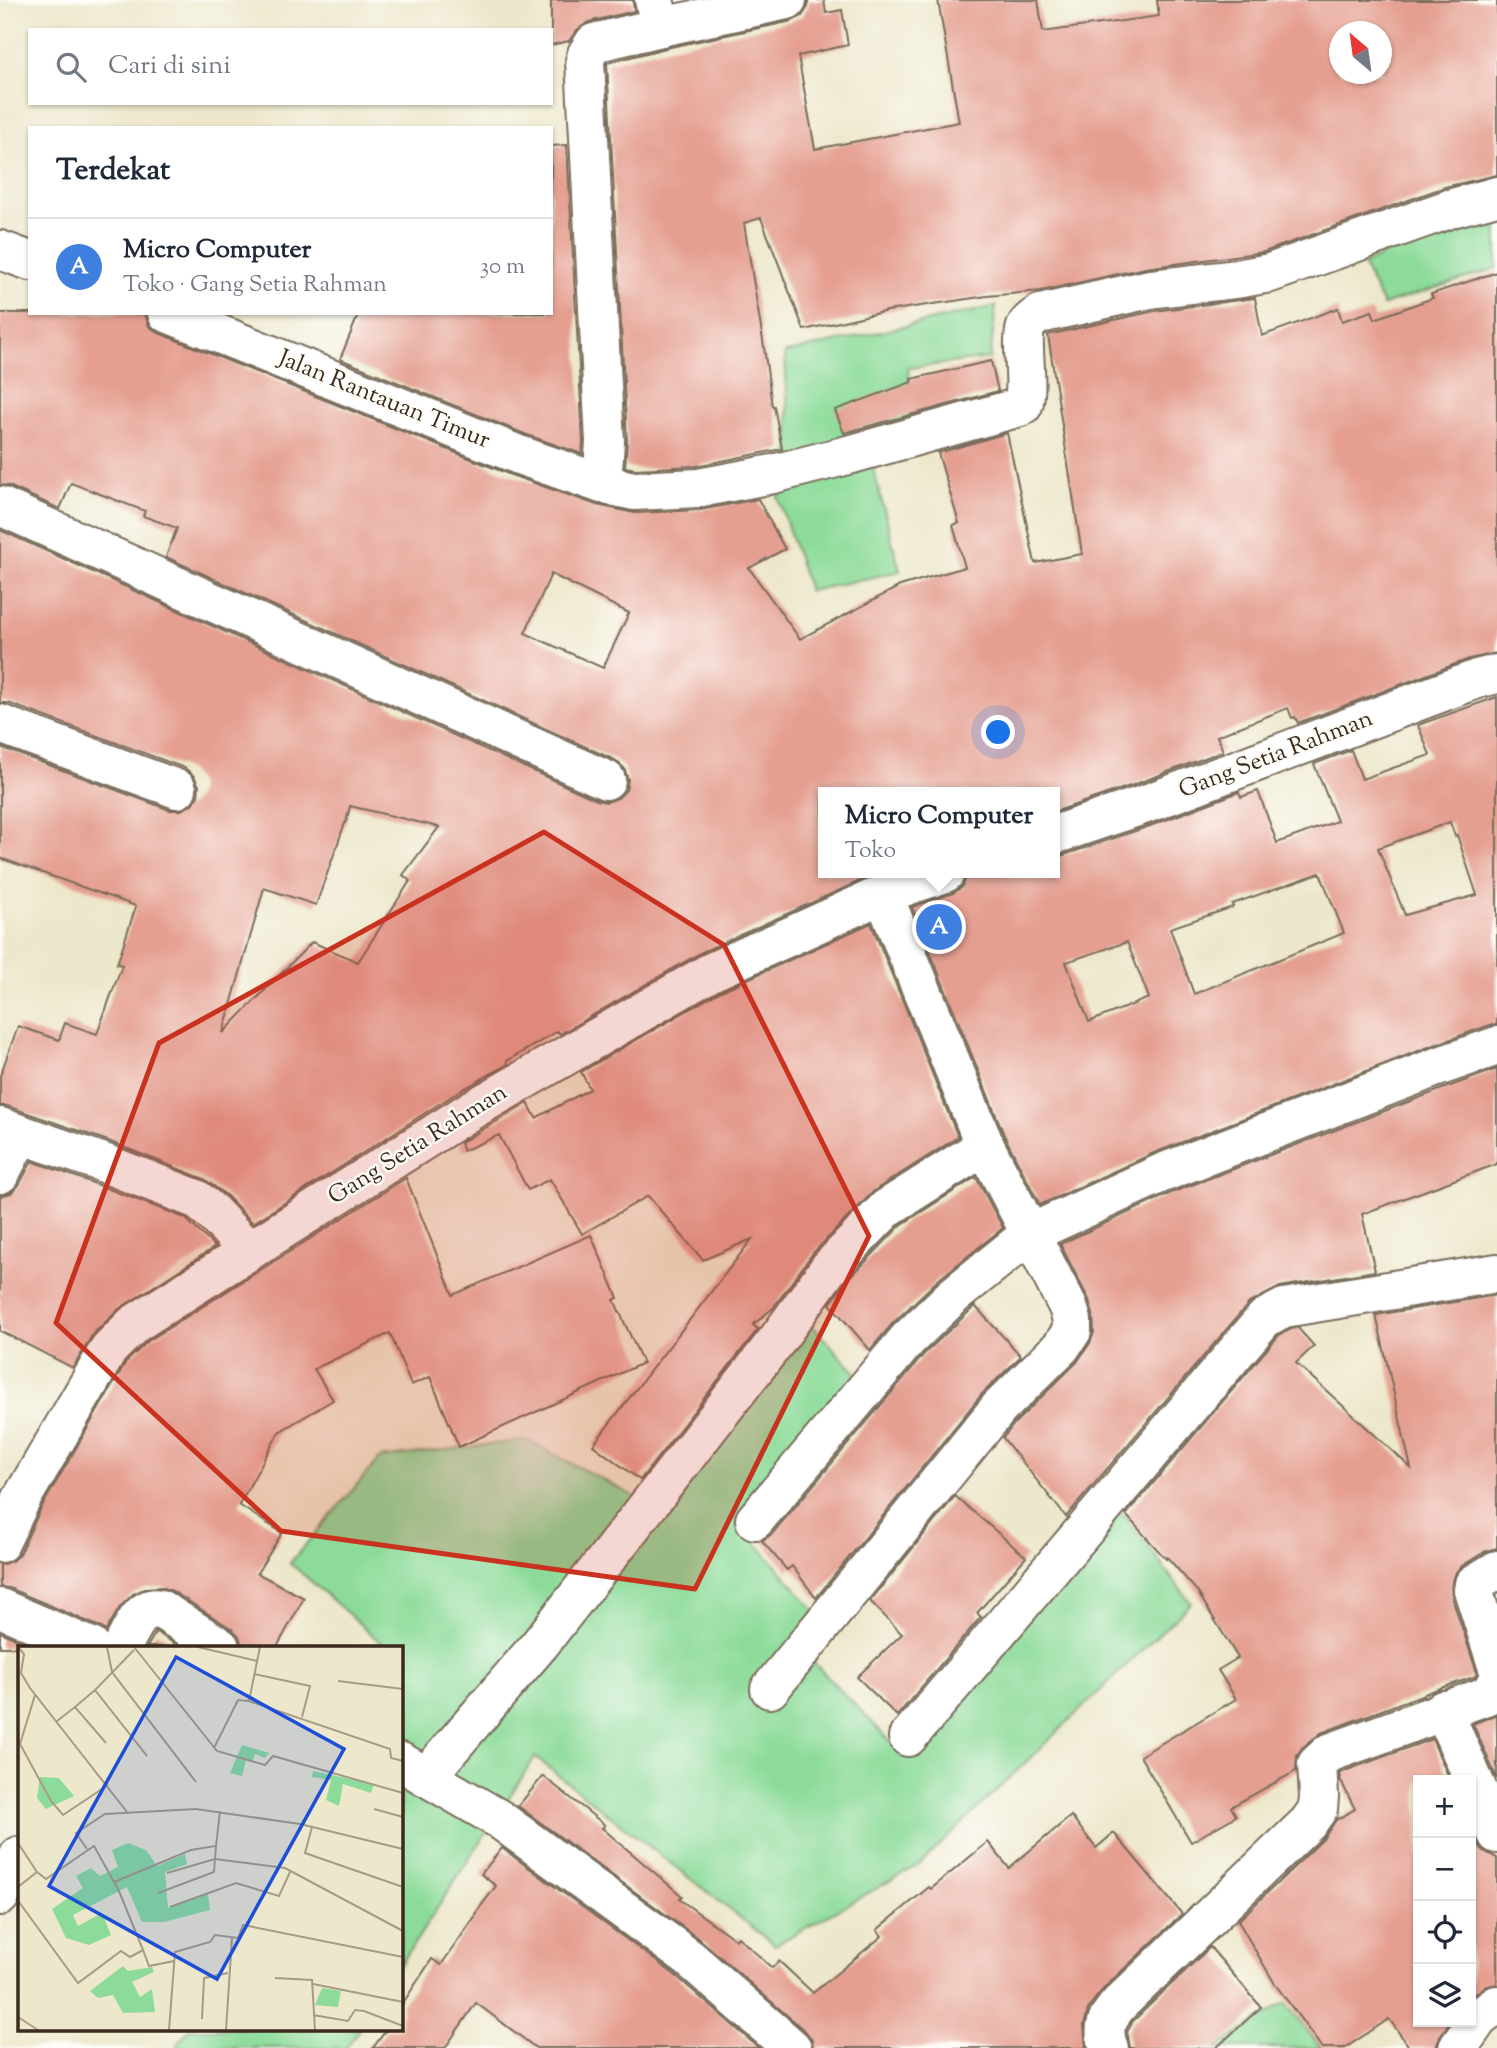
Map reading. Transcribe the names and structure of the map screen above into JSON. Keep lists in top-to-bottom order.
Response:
{
  "streets": {
    "street": ["Jalan Rantauan Timur", "Gang Setia Rahman"]
  },
  "north": "top left",
  "page": {
    "search": "Cari di sini",
    "heading": "Terdekat",
    "list": [
      {
        "mark": "A",
        "name": "Micro Computer",
        "note": "Toko · Gang Setia Rahman",
        "value": "30 m"
      }
    ],
    "popup": ["Micro Computer", "Toko"],
    "pins": "A",
    "map_buttons": ["+", "−"]
  }
}
